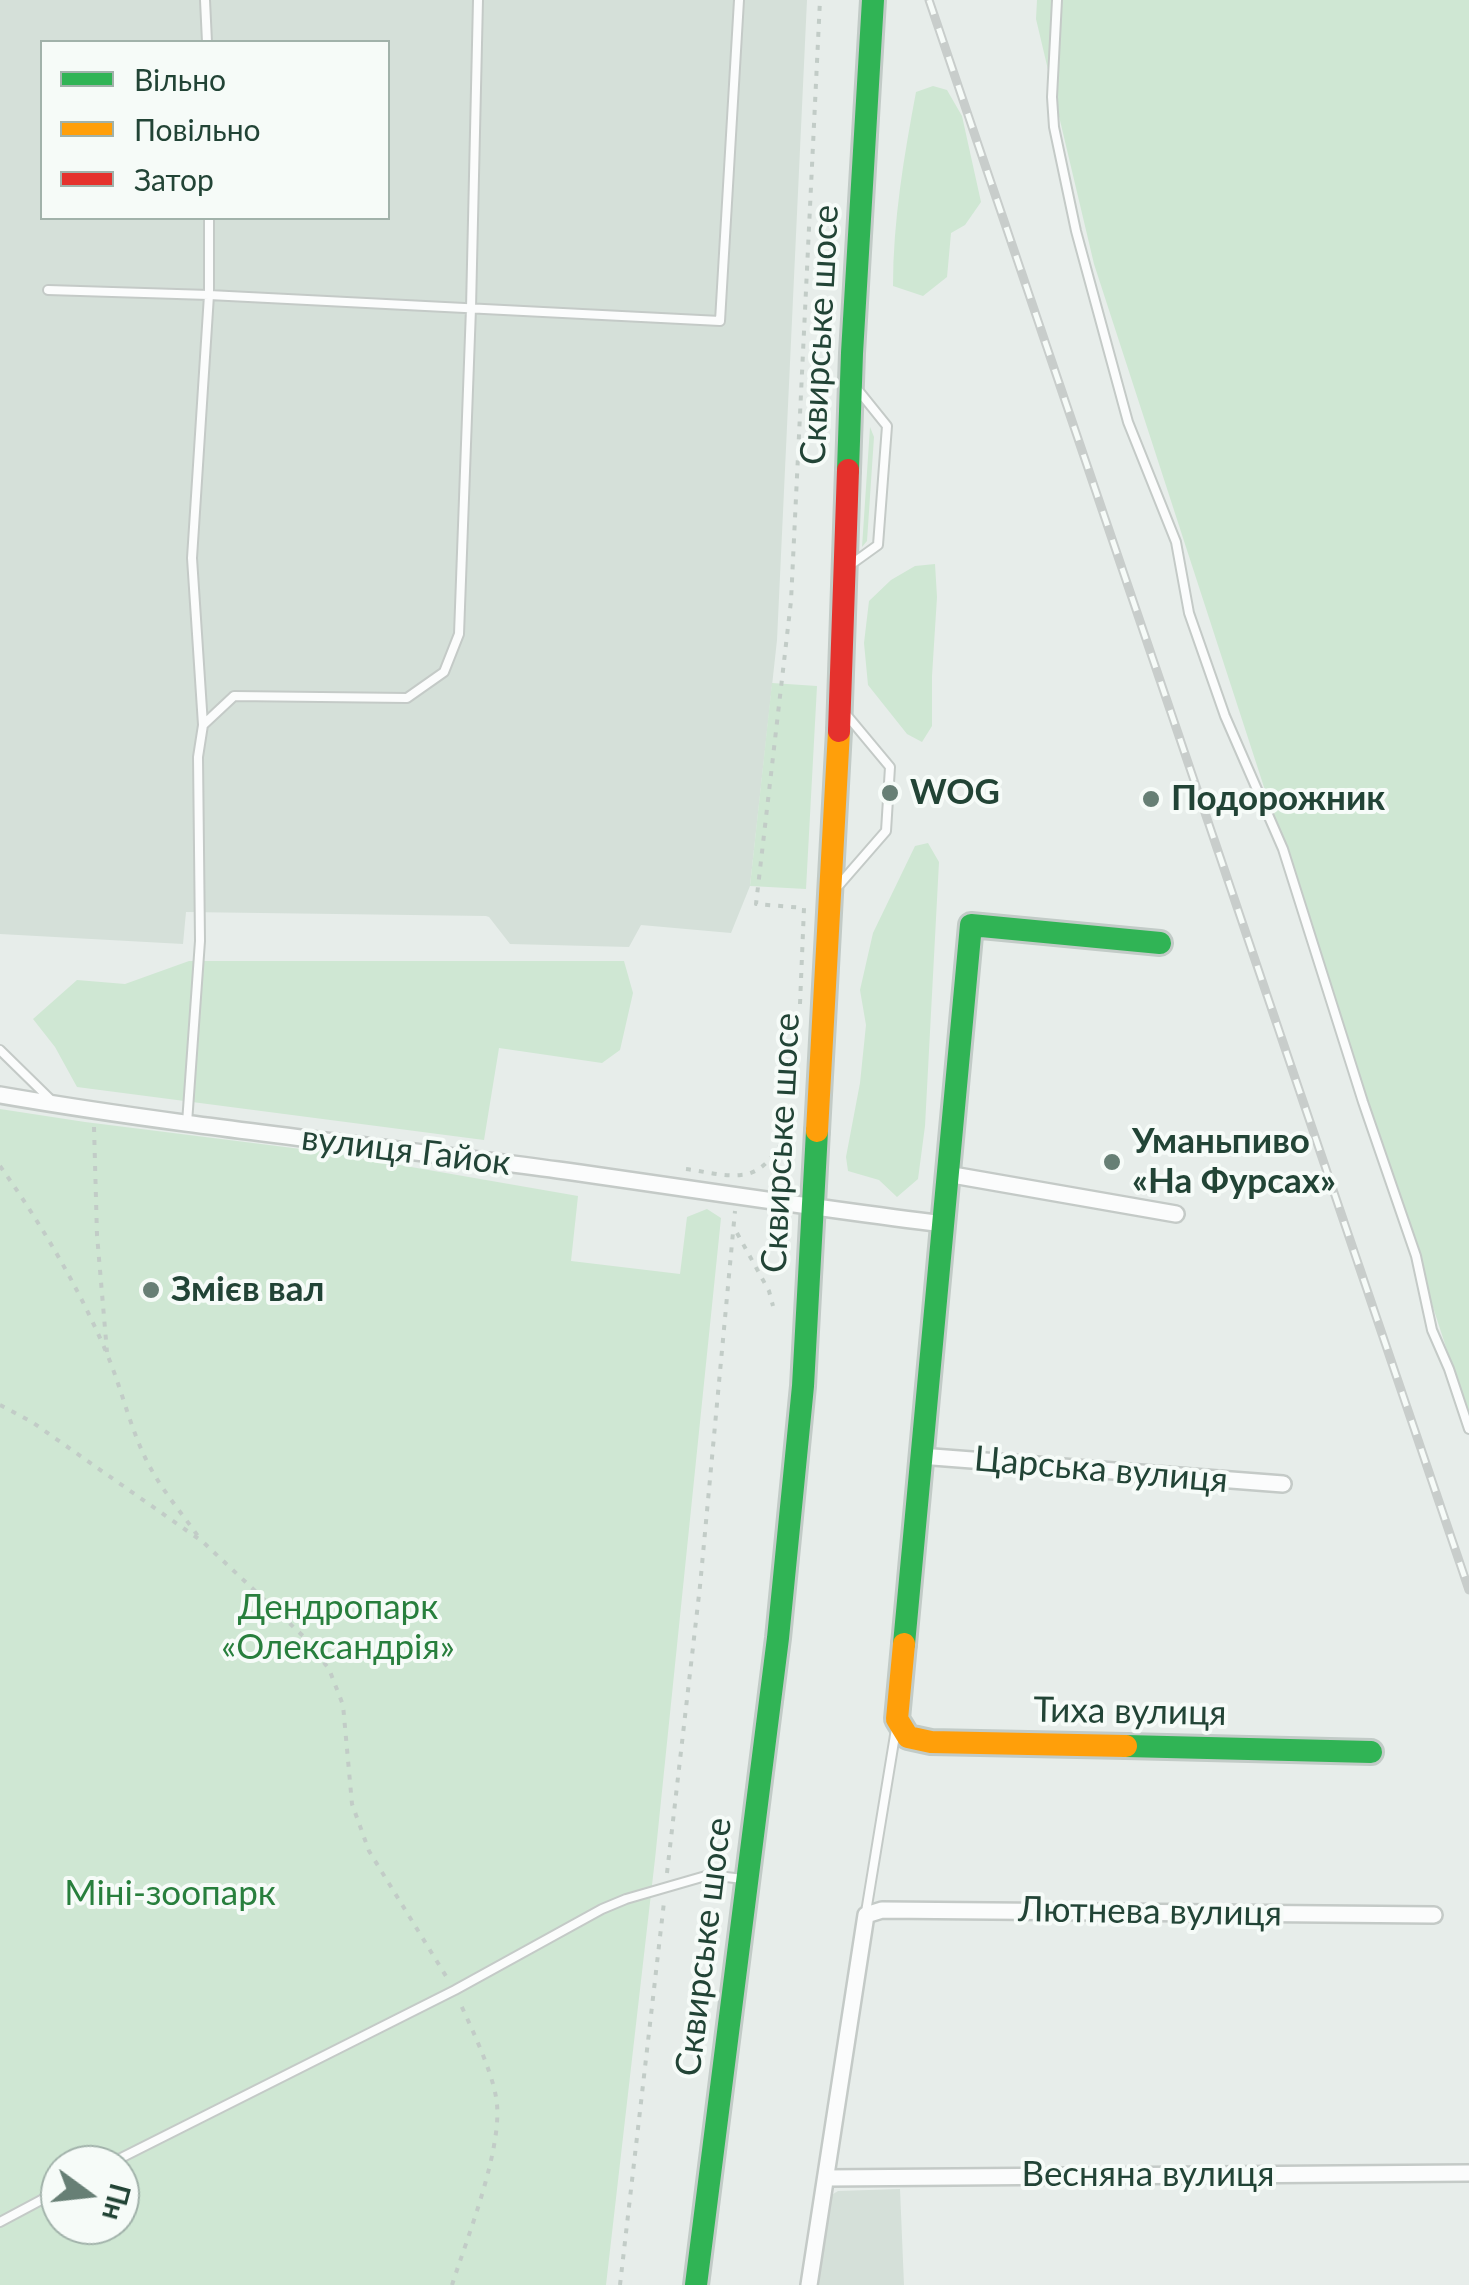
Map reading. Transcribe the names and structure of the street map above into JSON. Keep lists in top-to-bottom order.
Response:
{
  "streets": {
    "main road": ["Сквирське шосе", "Тиха вулиця"],
    "street": [
      "вулиця Гайок",
      "Царська вулиця",
      "Лютнева вулиця",
      "Весняна вулиця"
    ]
  },
  "crossings": [
    ["Сквирське шосе", "вулиця Гайок"]
  ],
  "parks": ["Дендропарк «Олександрія»", "Міні-зоопарк"],
  "places": [
    "WOG",
    "Подорожник",
    "Уманьпиво «На Фурсах»",
    "Змієв вал"
  ],
  "legend": ["Вільно", "Повільно", "Затор"],
  "north": "right"
}
